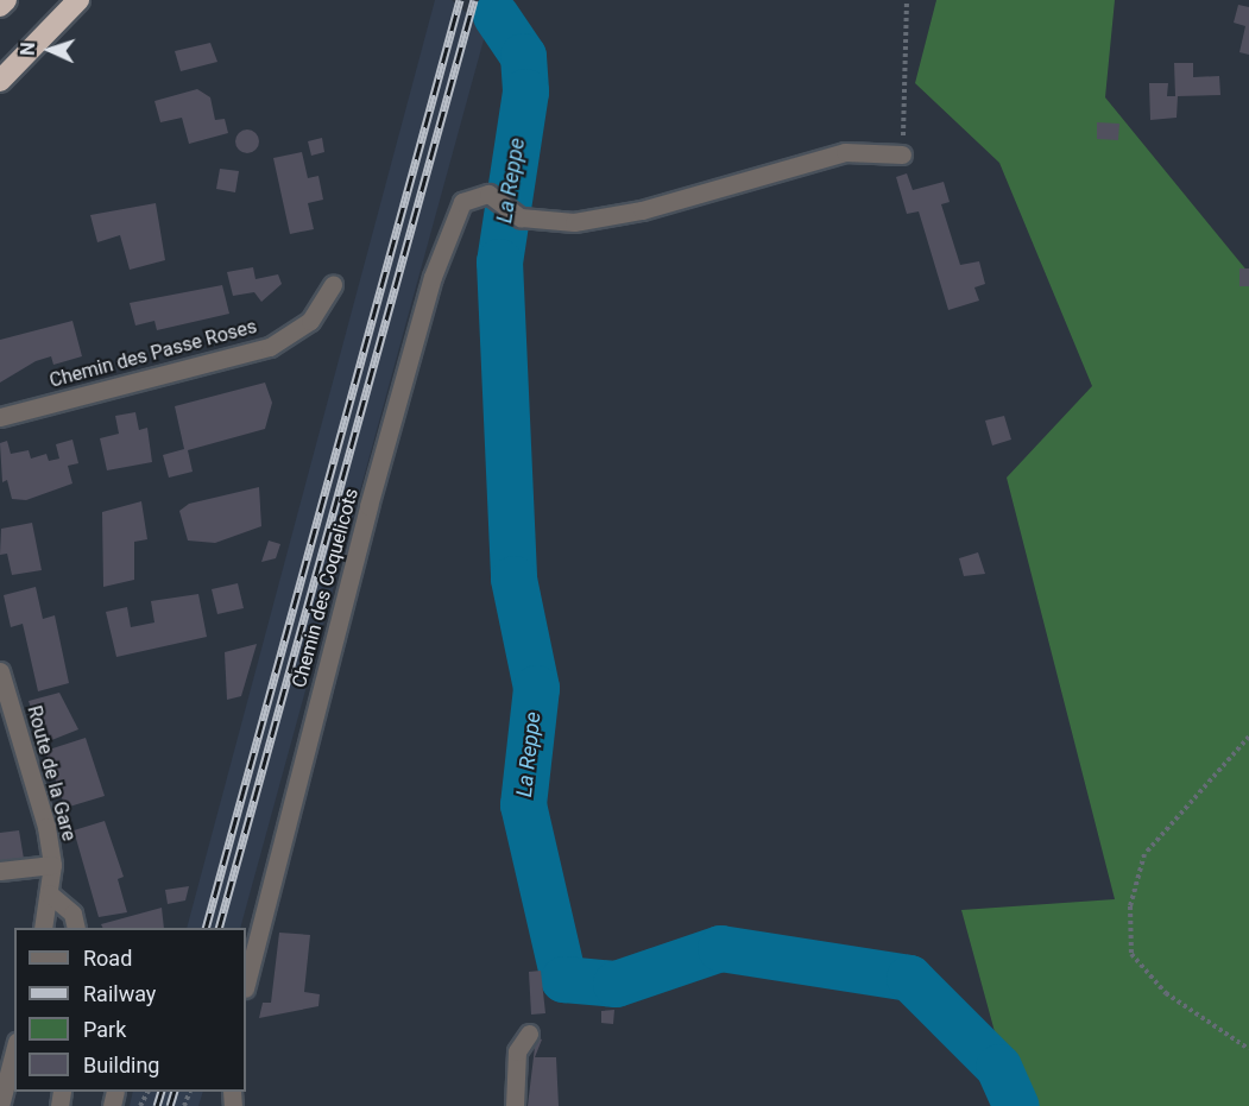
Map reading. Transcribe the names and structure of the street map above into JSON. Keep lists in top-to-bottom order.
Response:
{
  "streets": {
    "street": ["Chemin des Passe Roses", "Chemin des Coquelicots", "Route de la Gare"]
  },
  "water": ["La Reppe"],
  "legend": [
    "Road",
    "Railway",
    "Park",
    "Building"
  ],
  "north": "left"
}
